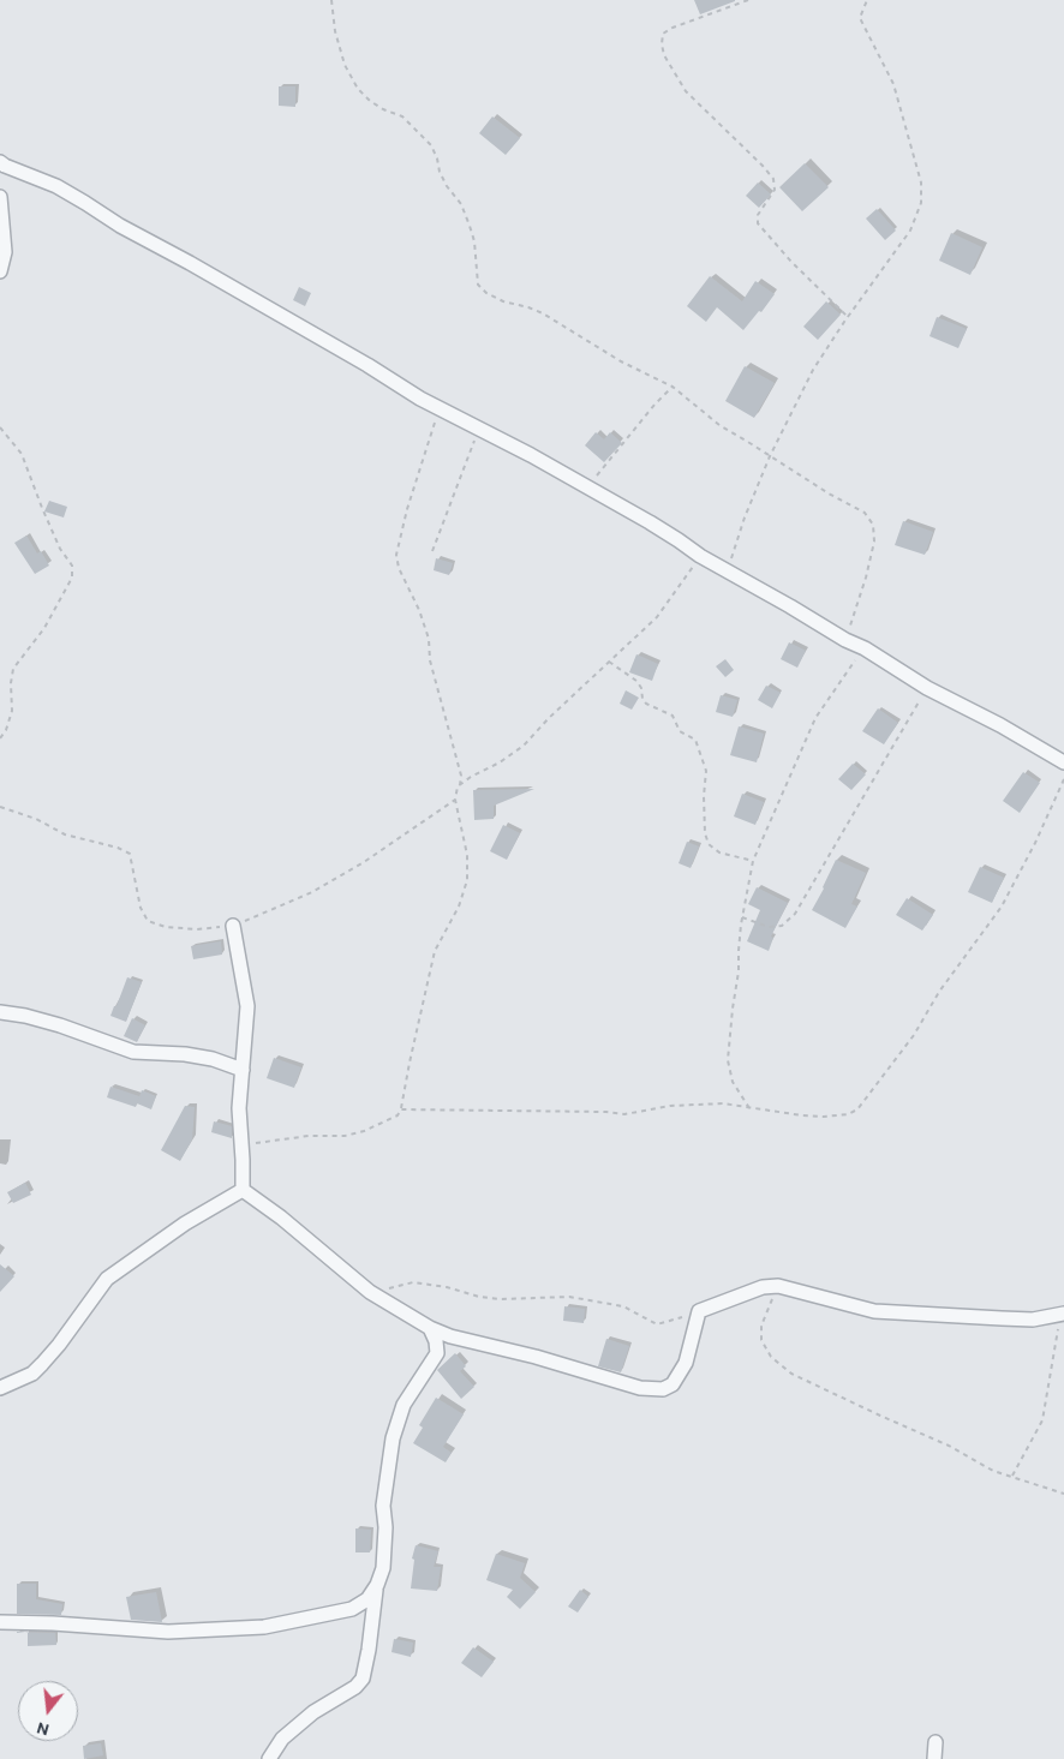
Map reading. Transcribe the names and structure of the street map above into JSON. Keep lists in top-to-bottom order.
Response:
{
  "north": "bottom"
}
